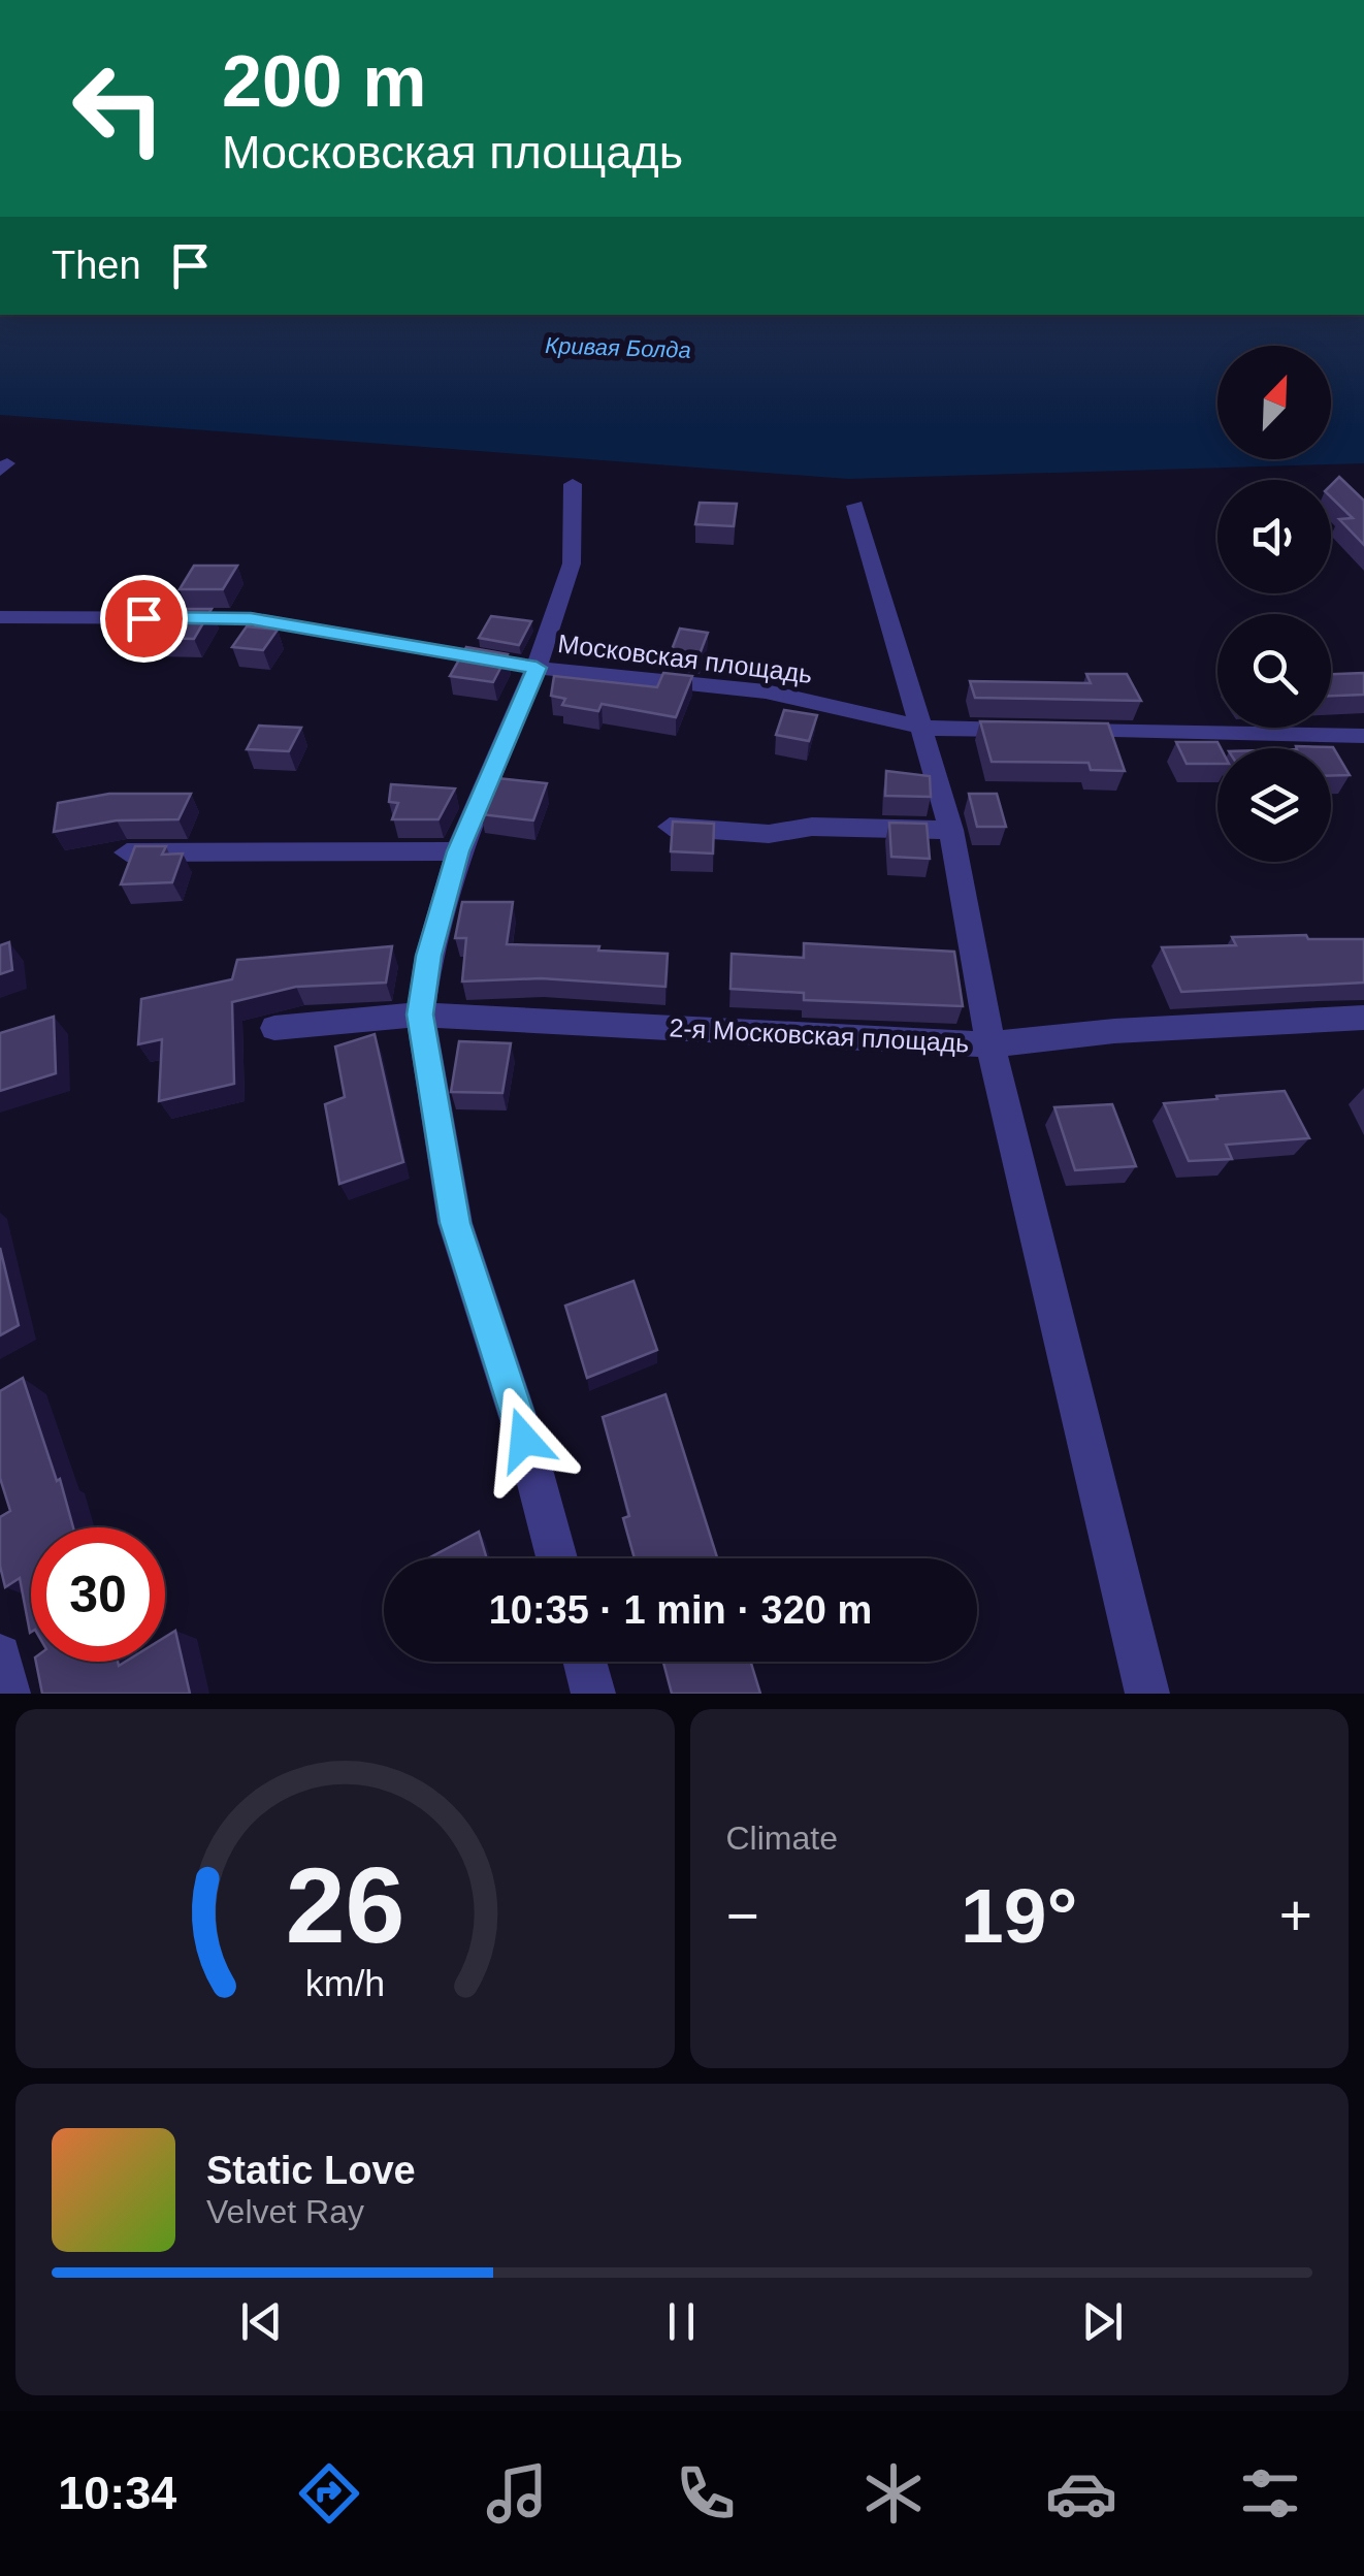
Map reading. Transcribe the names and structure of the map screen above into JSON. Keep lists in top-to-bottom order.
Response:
{
  "streets": {
    "street": ["Московская площадь", "2-я Московская площадь"]
  },
  "water": ["Кривая Болда"],
  "north": "top right",
  "page": {
    "turn": ["200 m", "Московская площадь"],
    "then": "Then",
    "limit": "30",
    "trip": "10:35 · 1 min · 320 m",
    "tile": "Climate",
    "heat": ["−", "19°", "+"],
    "song": ["Static Love", "Velvet Ray"],
    "tabs": "10:34",
    "gauge": ["26", "km/h"]
  }
}
